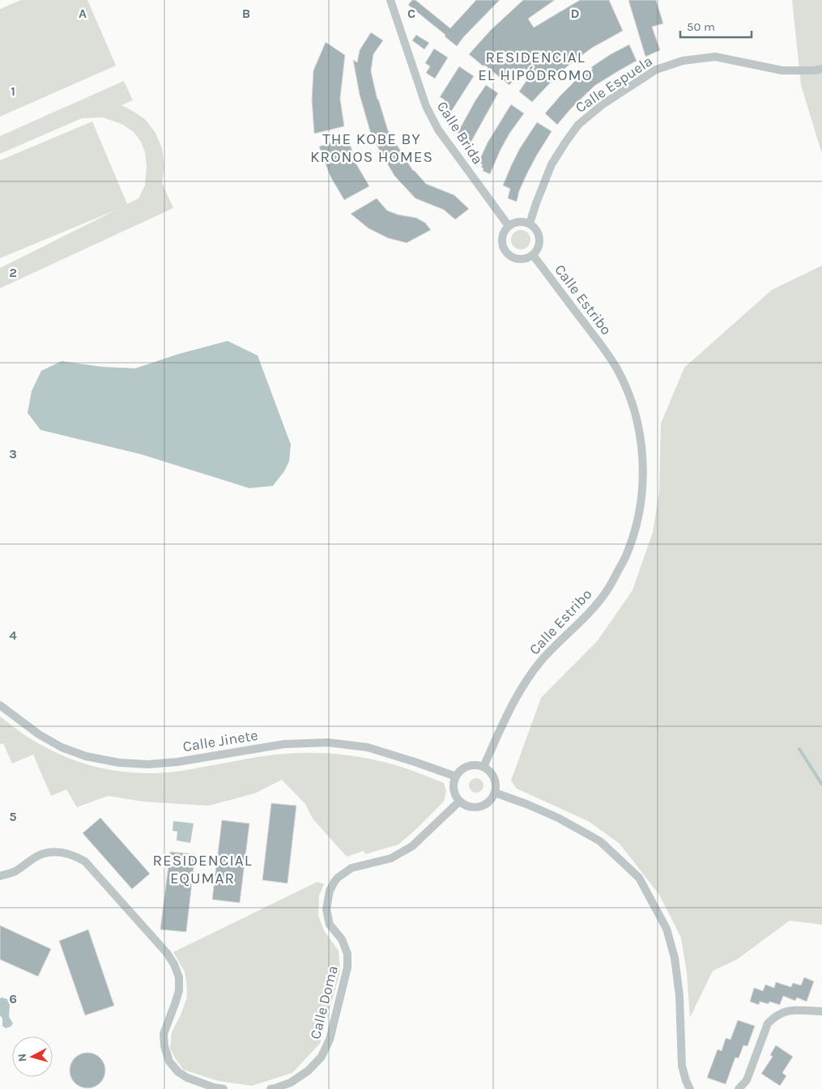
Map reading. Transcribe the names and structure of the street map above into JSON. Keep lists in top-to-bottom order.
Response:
{
  "streets": {
    "street": [
      "Calle Espuela",
      "Calle Brida",
      "Calle Estribo",
      "Calle Jinete",
      "Calle Doma"
    ]
  },
  "crossings": [
    ["Calle Espuela", "Calle Brida"],
    ["Calle Espuela", "Calle Estribo"],
    ["Calle Brida", "Calle Estribo"],
    ["Calle Estribo", "Calle Jinete"],
    ["Calle Estribo", "Calle Doma"],
    ["Calle Jinete", "Calle Doma"]
  ],
  "districts": ["RESIDENCIAL EL HIPÓDROMO", "THE KOBE BY KRONOS HOMES", "RESIDENCIAL EQUMAR"],
  "scale_bar": "50 m",
  "north": "left",
  "grid": {
    "columns": [
      "A",
      "B",
      "C",
      "D"
    ],
    "rows": [
      "1",
      "2",
      "3",
      "4",
      "5",
      "6"
    ]
  }
}
